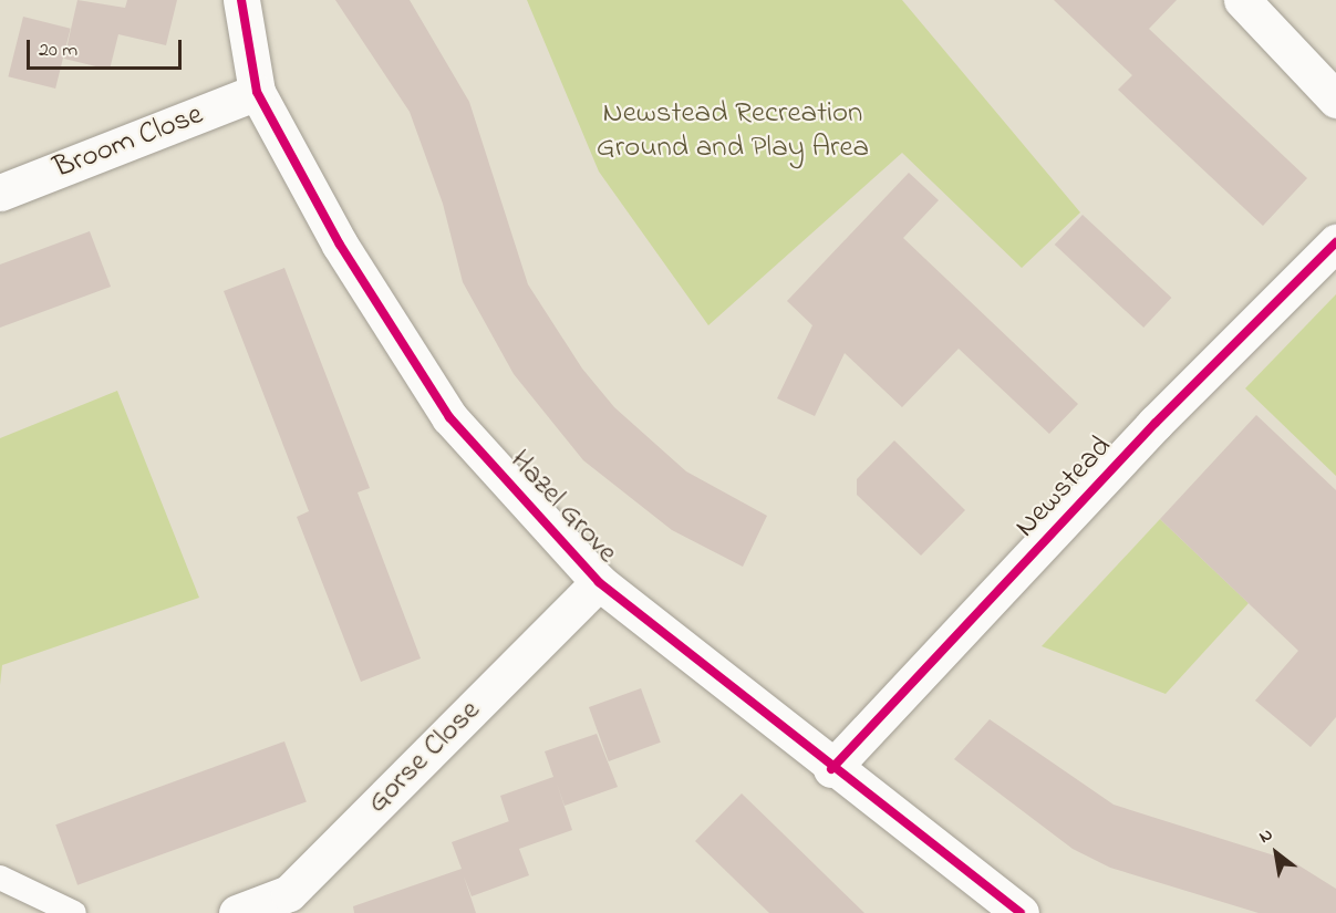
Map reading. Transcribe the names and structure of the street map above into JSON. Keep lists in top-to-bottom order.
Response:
{
  "streets": {
    "street": [
      "Broom Close",
      "Newstead",
      "Hazel Grove",
      "Gorse Close"
    ]
  },
  "crossings": [
    ["Broom Close", "Hazel Grove"],
    ["Newstead", "Hazel Grove"],
    ["Hazel Grove", "Gorse Close"]
  ],
  "parks": ["Newstead Recreation Ground and Play Area"],
  "scale_bar": "20 m",
  "north": "top left"
}
